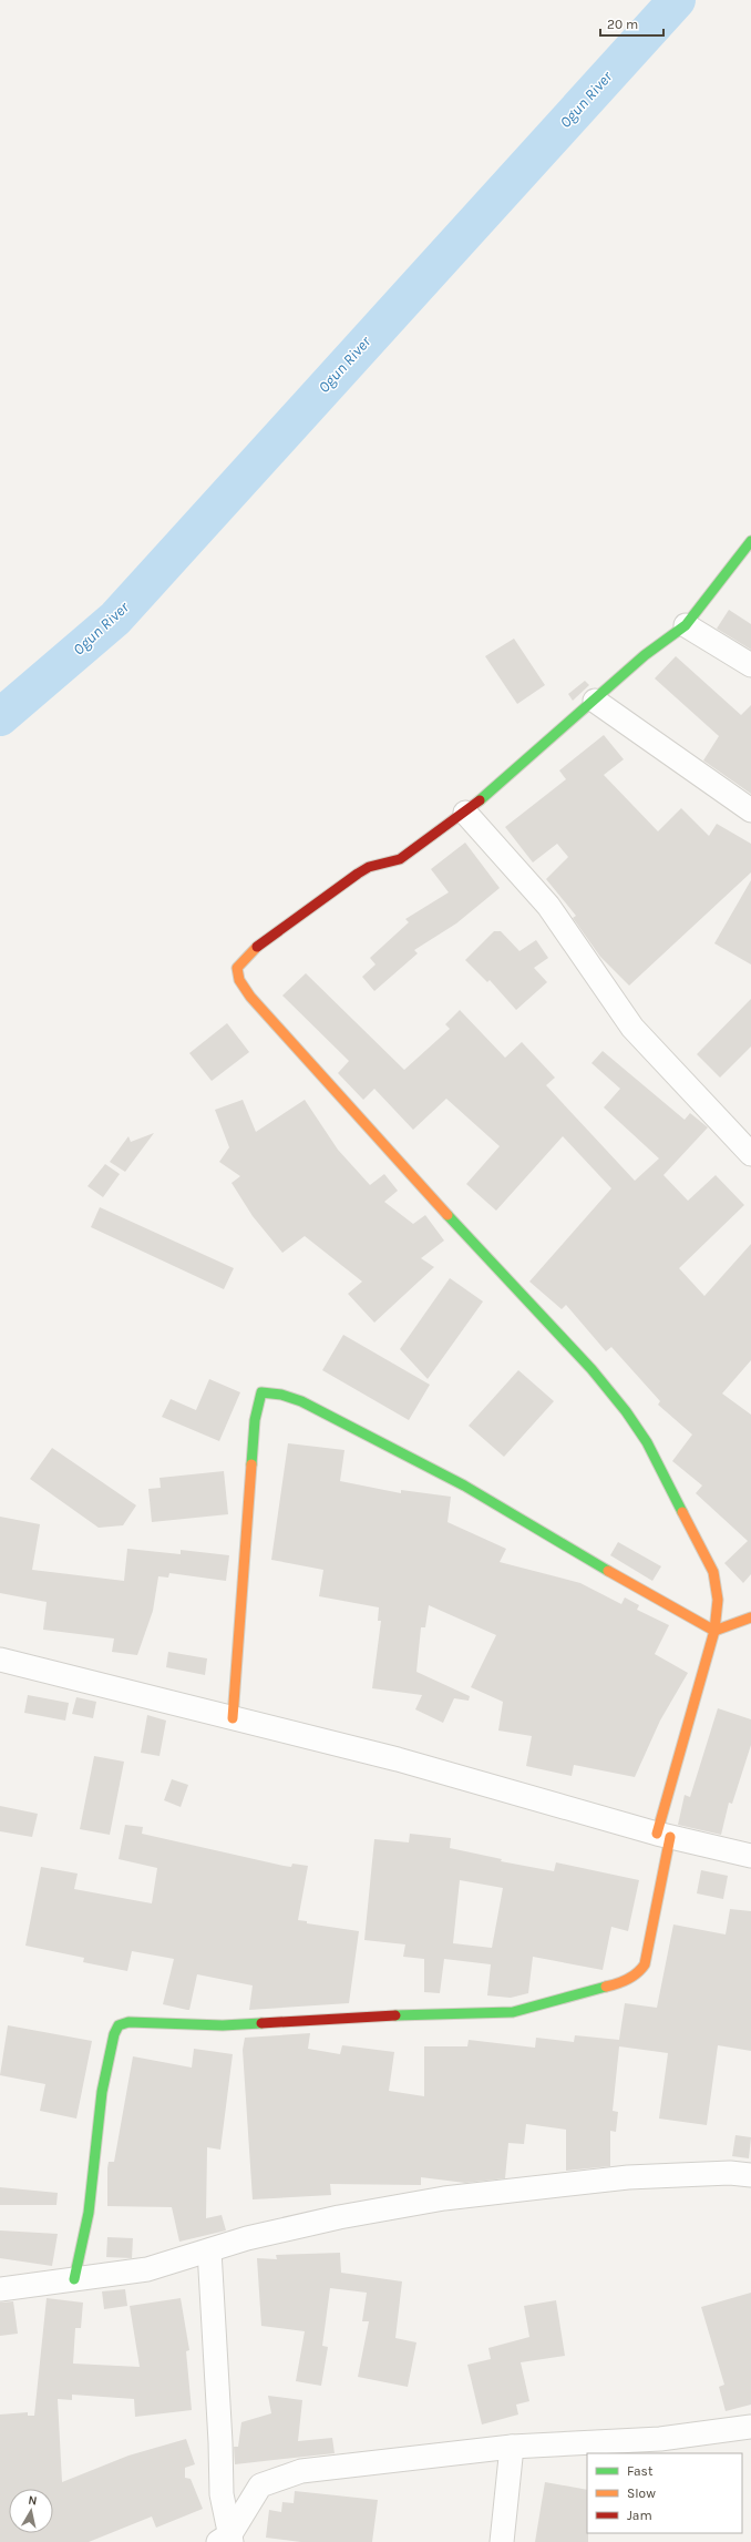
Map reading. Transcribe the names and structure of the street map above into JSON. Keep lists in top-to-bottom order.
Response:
{
  "water": ["Ogun River"],
  "legend": ["Fast", "Slow", "Jam"],
  "scale_bar": "20 m",
  "north": "top"
}
